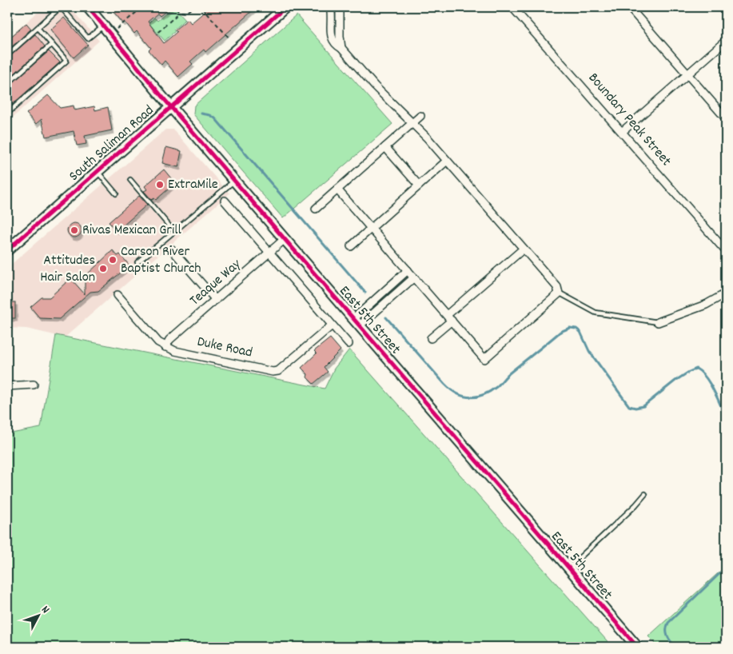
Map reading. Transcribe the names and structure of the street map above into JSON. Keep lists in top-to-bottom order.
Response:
{
  "streets": {
    "main road": ["South Saliman Road", "East 5th Street"],
    "street": ["Boundary Peak Street", "Teaque Way", "Duke Road"]
  },
  "crossings": [
    ["South Saliman Road", "East 5th Street"],
    ["Teaque Way", "East 5th Street"],
    ["Teaque Way", "Duke Road"]
  ],
  "places": [
    "ExtraMile",
    "Rivas Mexican Grill",
    "Carson River Baptist Church",
    "Attitudes Hair Salon"
  ],
  "north": "top right"
}
